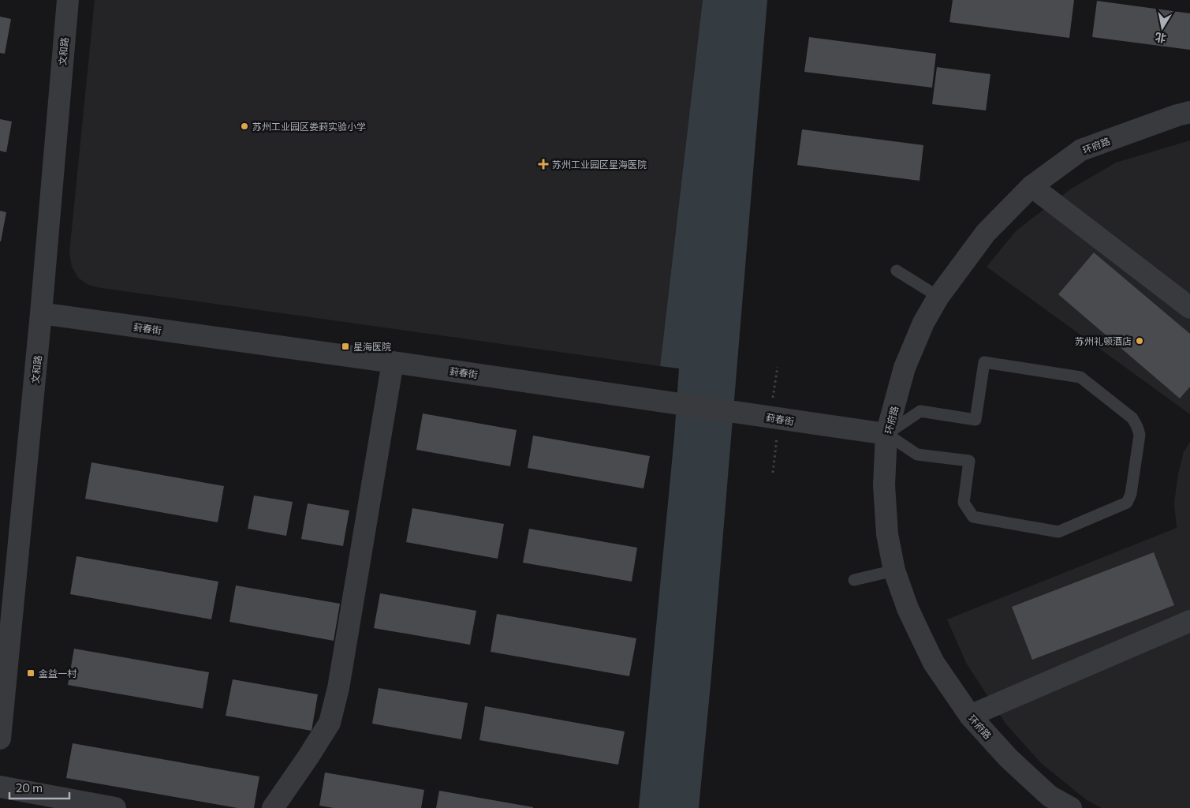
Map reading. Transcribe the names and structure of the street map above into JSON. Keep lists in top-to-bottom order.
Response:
{
  "streets": {
    "street": ["文和路", "环府路", "葑春街"]
  },
  "crossings": [
    ["文和路", "葑春街"],
    ["环府路", "葑春街"]
  ],
  "places": {
    "other": ["苏州工业园区娄葑实验小学", "苏州礼顿酒店"],
    "health": ["苏州工业园区星海医院"],
    "transit": ["星海医院", "金益一村"]
  },
  "scale_bar": "20 m",
  "north": "bottom"
}
